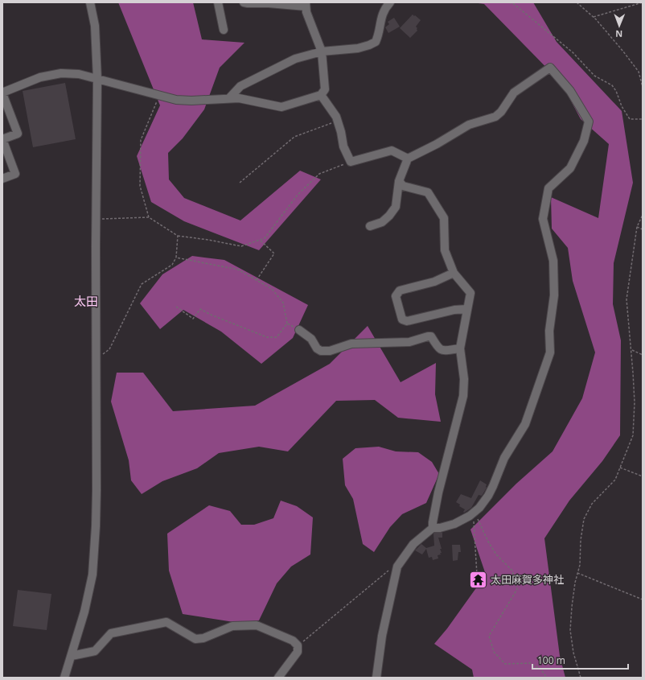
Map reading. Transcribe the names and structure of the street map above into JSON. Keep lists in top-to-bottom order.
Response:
{
  "districts": ["太田"],
  "places": {
    "temple": ["太田麻賀多神社"]
  },
  "scale_bar": "100 m",
  "north": "bottom"
}
